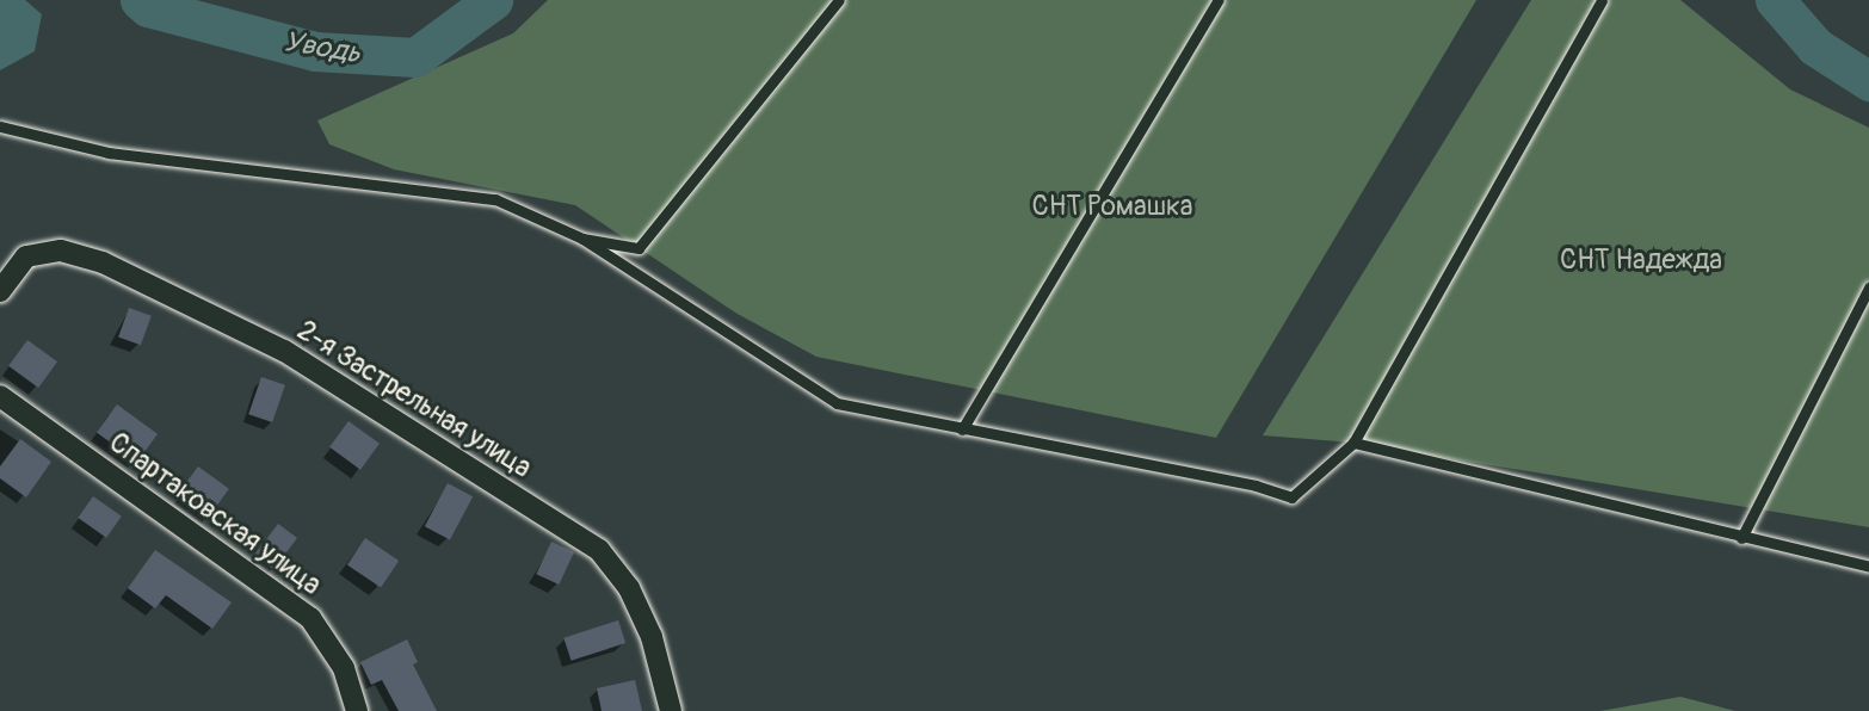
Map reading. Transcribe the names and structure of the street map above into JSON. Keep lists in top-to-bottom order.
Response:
{
  "streets": {
    "street": ["2-я Застрельная улица", "Спартаковская улица"]
  },
  "water": ["Уводь"],
  "parks": ["СНТ Ромашка", "СНТ Надежда"]
}
